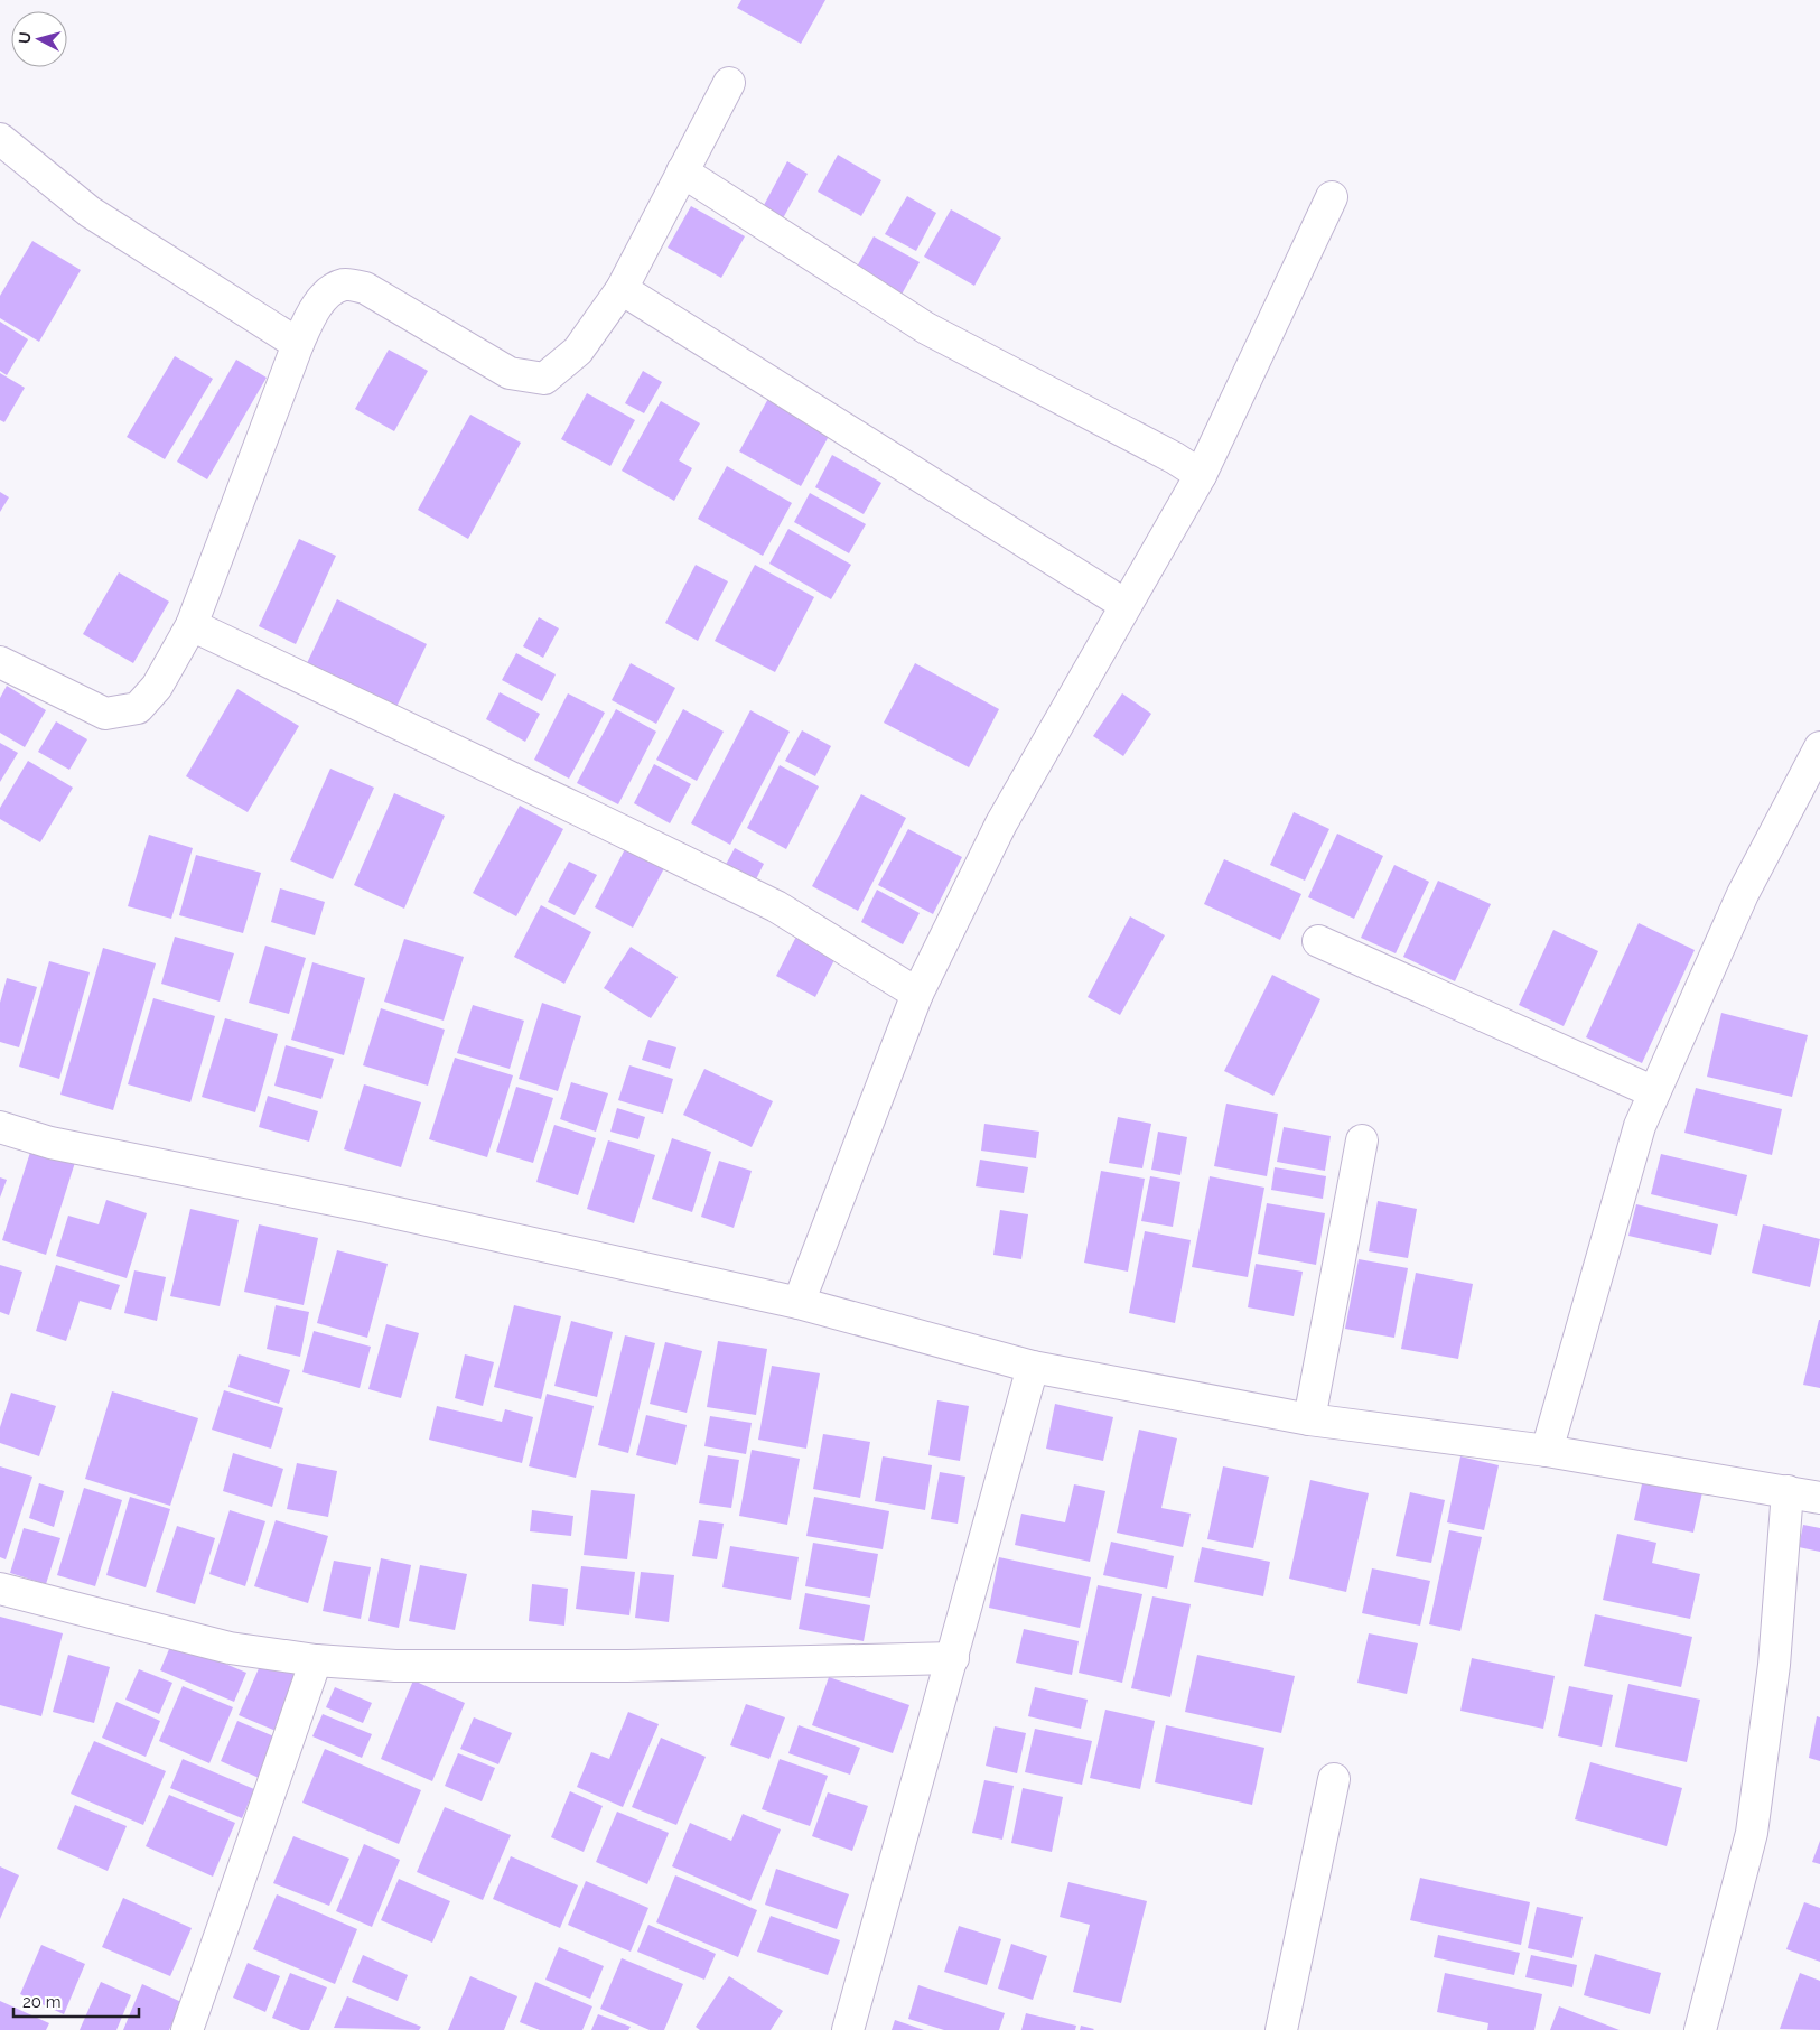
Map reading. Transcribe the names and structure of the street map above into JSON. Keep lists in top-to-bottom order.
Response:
{
  "scale_bar": "20 m",
  "north": "left"
}
